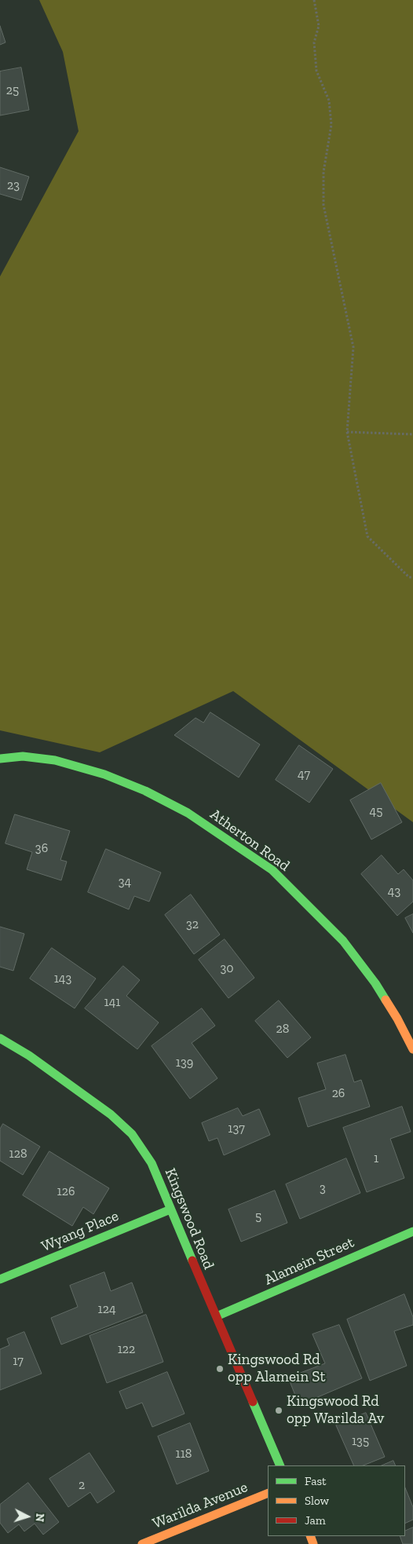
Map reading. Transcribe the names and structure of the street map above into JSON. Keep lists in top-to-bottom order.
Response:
{
  "streets": {
    "street": [
      "Atherton Road",
      "Kingswood Road",
      "Wyang Place",
      "Alamein Street",
      "Warilda Avenue"
    ]
  },
  "crossings": [
    ["Kingswood Road", "Wyang Place"],
    ["Kingswood Road", "Alamein Street"]
  ],
  "places": ["Kingswood Rd opp Alamein St", "Kingswood Rd opp Warilda Av"],
  "house_numbers": [
    "25",
    "23",
    "47",
    "45",
    "36",
    "34",
    "43",
    "32",
    "30",
    "143",
    "141",
    "28",
    "139",
    "26",
    "137",
    "128",
    "1",
    "3",
    "126",
    "5",
    "124",
    "122",
    "17",
    "135",
    "118",
    "2"
  ],
  "legend": ["Fast", "Slow", "Jam"],
  "north": "right"
}
